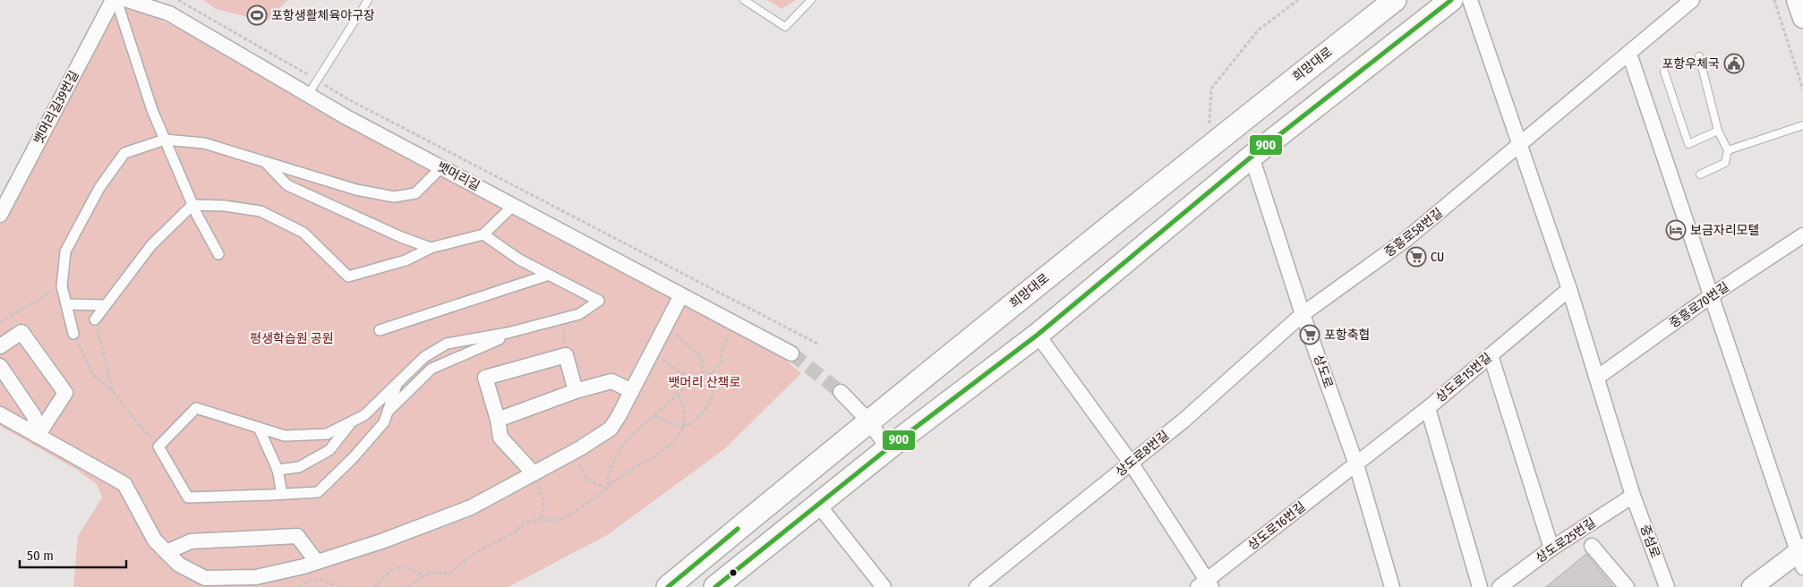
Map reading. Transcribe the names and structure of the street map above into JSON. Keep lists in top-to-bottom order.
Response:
{
  "streets": {
    "main road": ["희망대로"],
    "street": [
      "뱃머리길39번길",
      "뱃머리길",
      "중흥로58번길",
      "중흥로70번길",
      "상도로",
      "상도로15번길",
      "상도로8번길",
      "상도로16번길",
      "상도로25번길",
      "중섬로"
    ]
  },
  "crossings": [
    ["중흥로58번길", "상도로"],
    ["중흥로58번길", "상도로8번길"],
    ["중흥로70번길", "중섬로"],
    ["상도로", "상도로15번길"],
    ["상도로", "상도로8번길"],
    ["상도로", "상도로16번길"],
    ["상도로15번길", "상도로16번길"],
    ["상도로25번길", "중섬로"]
  ],
  "parks": ["평생학습원 공원", "뱃머리 산책로"],
  "places": {
    "sports": ["포항생활체육야구장"],
    "public building": ["포항우체국"],
    "hotel": ["보금자리모텔"],
    "supermarket": ["CU", "포항축협"]
  },
  "lines": ["transit line 900"],
  "scale_bar": "50 m"
}
